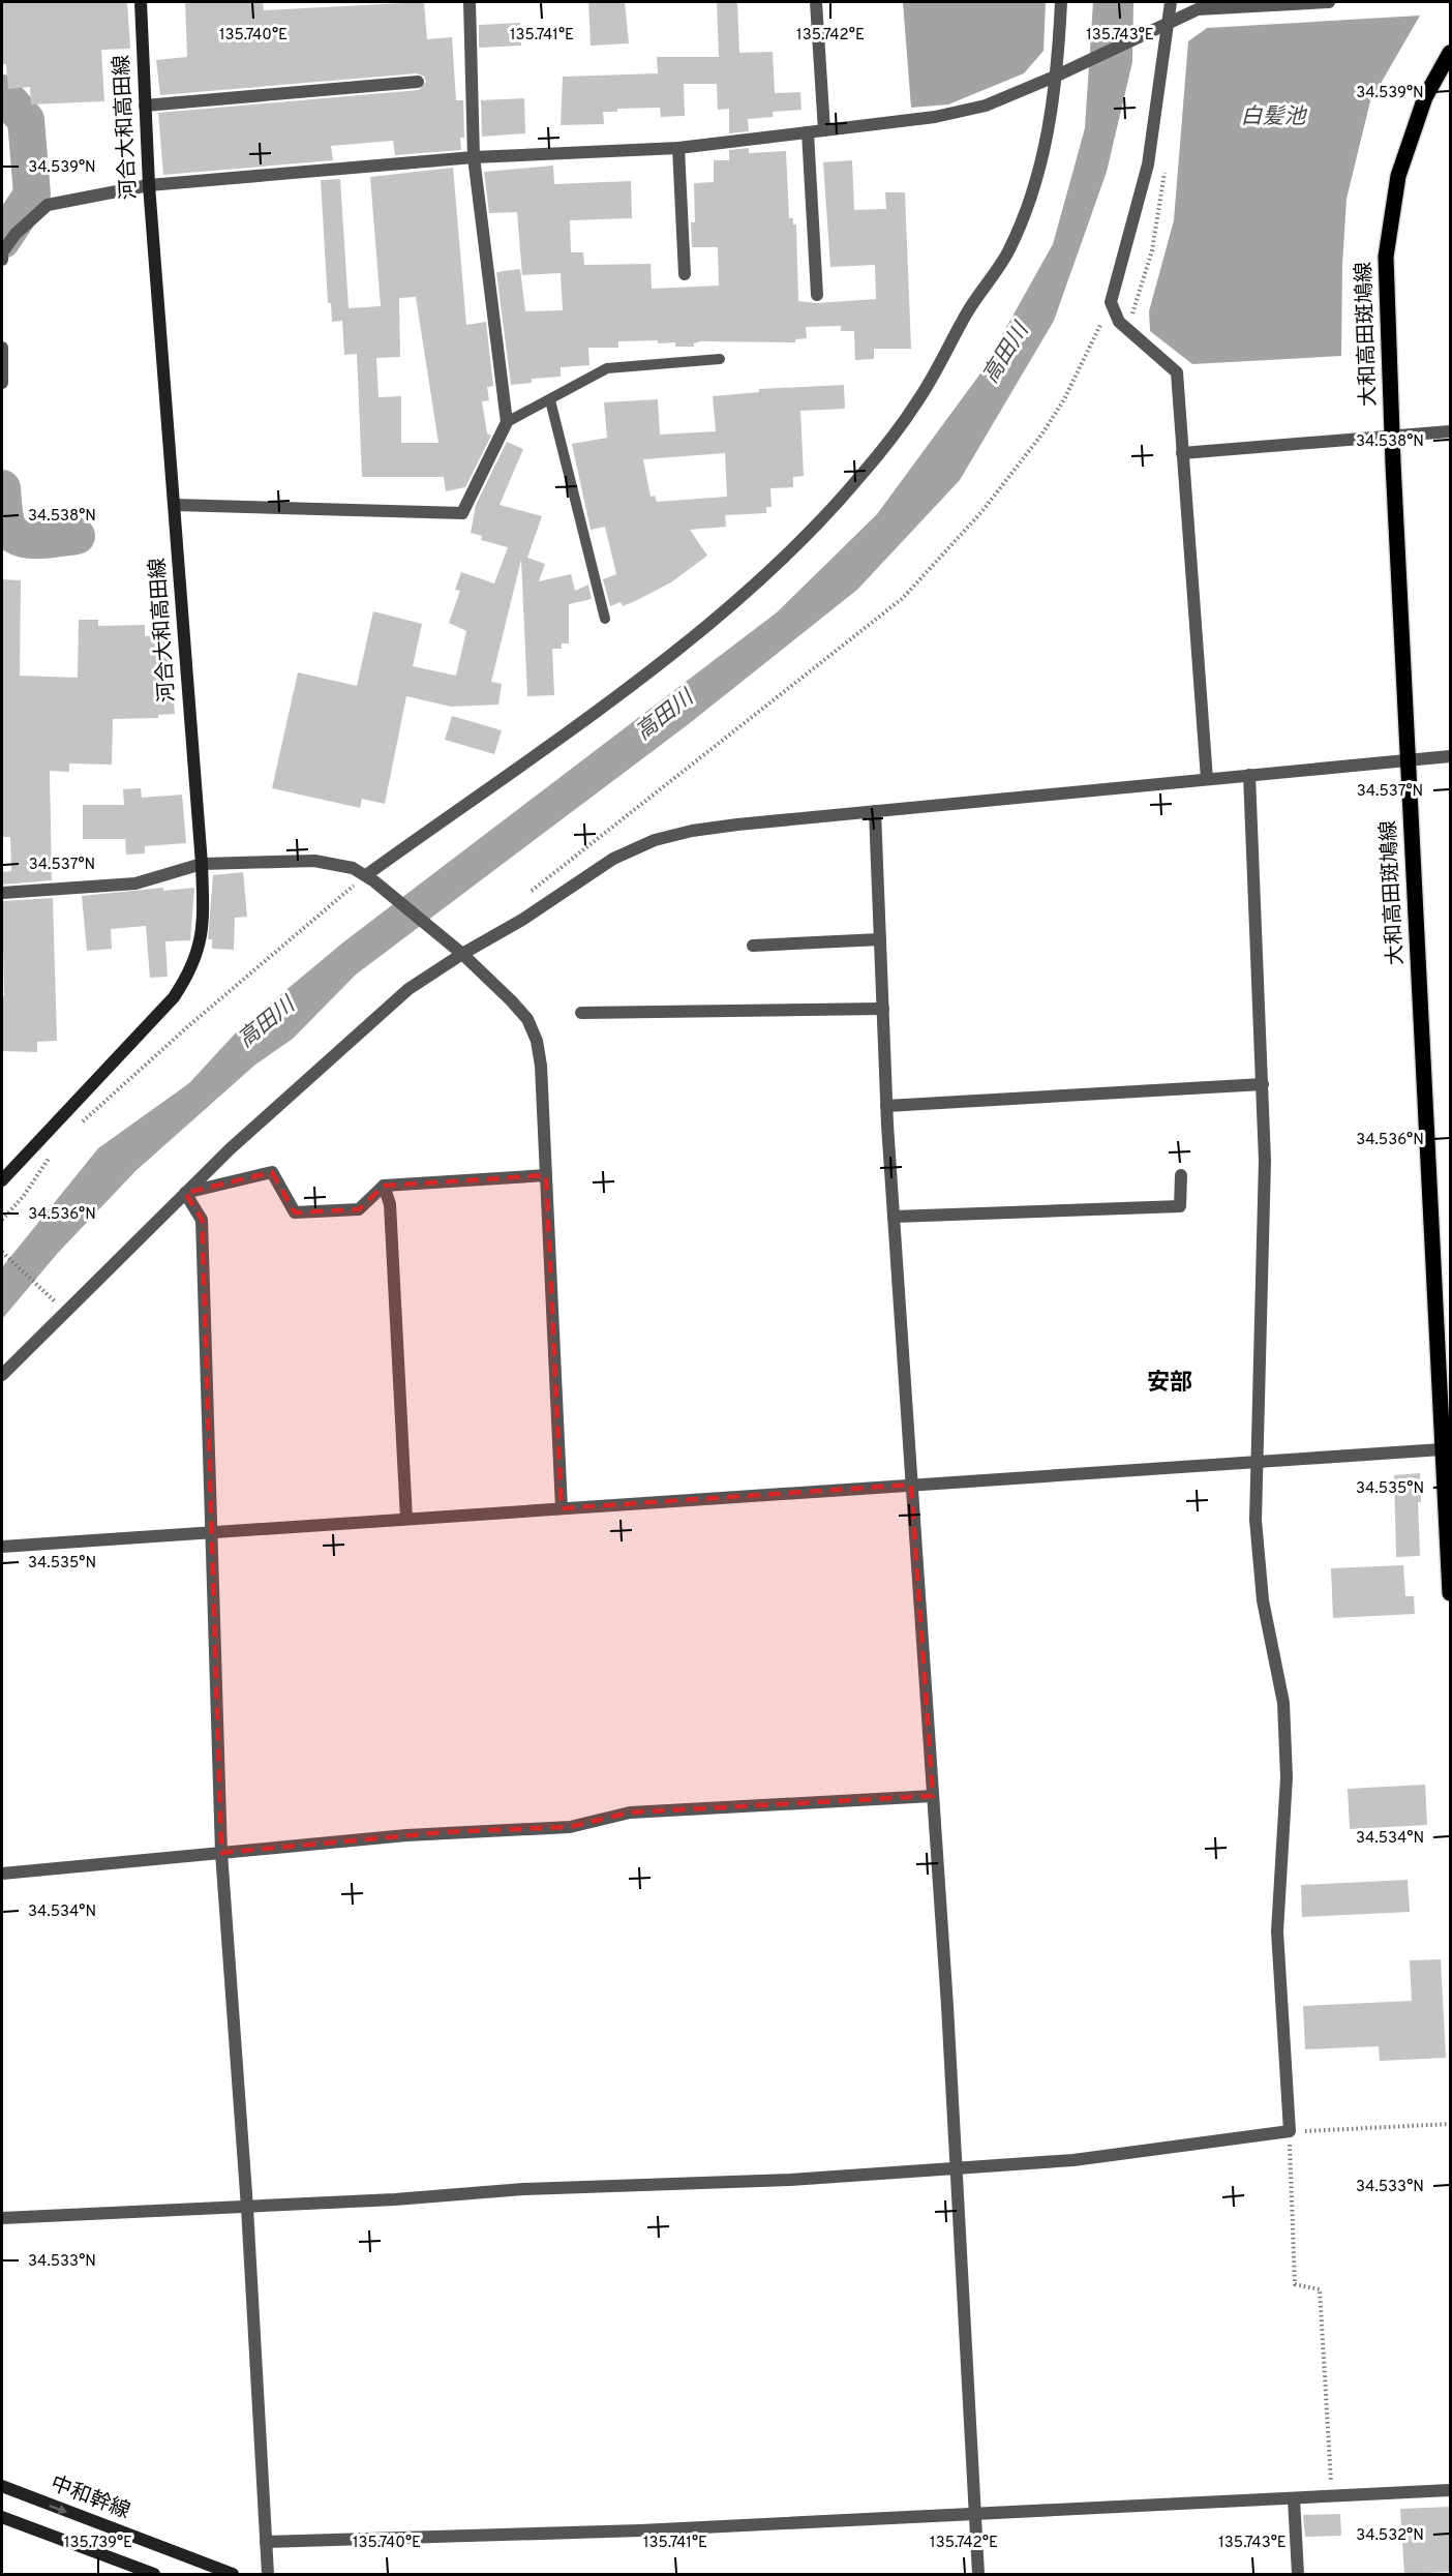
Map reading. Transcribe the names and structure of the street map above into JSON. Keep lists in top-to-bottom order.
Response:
{
  "streets": {
    "main road": ["河合大和高田線", "大和高田斑鳩線", "中和幹線"]
  },
  "districts": ["安部"],
  "water": ["白髪池", "高田川"],
  "coordinates": [
    "135.740°E",
    "135.741°E",
    "135.742°E",
    "135.743°E",
    "34.539°N",
    "34.538°N",
    "34.537°N",
    "34.536°N",
    "34.535°N",
    "34.534°N",
    "34.533°N",
    "34.532°N",
    "135.739°E"
  ]
}
